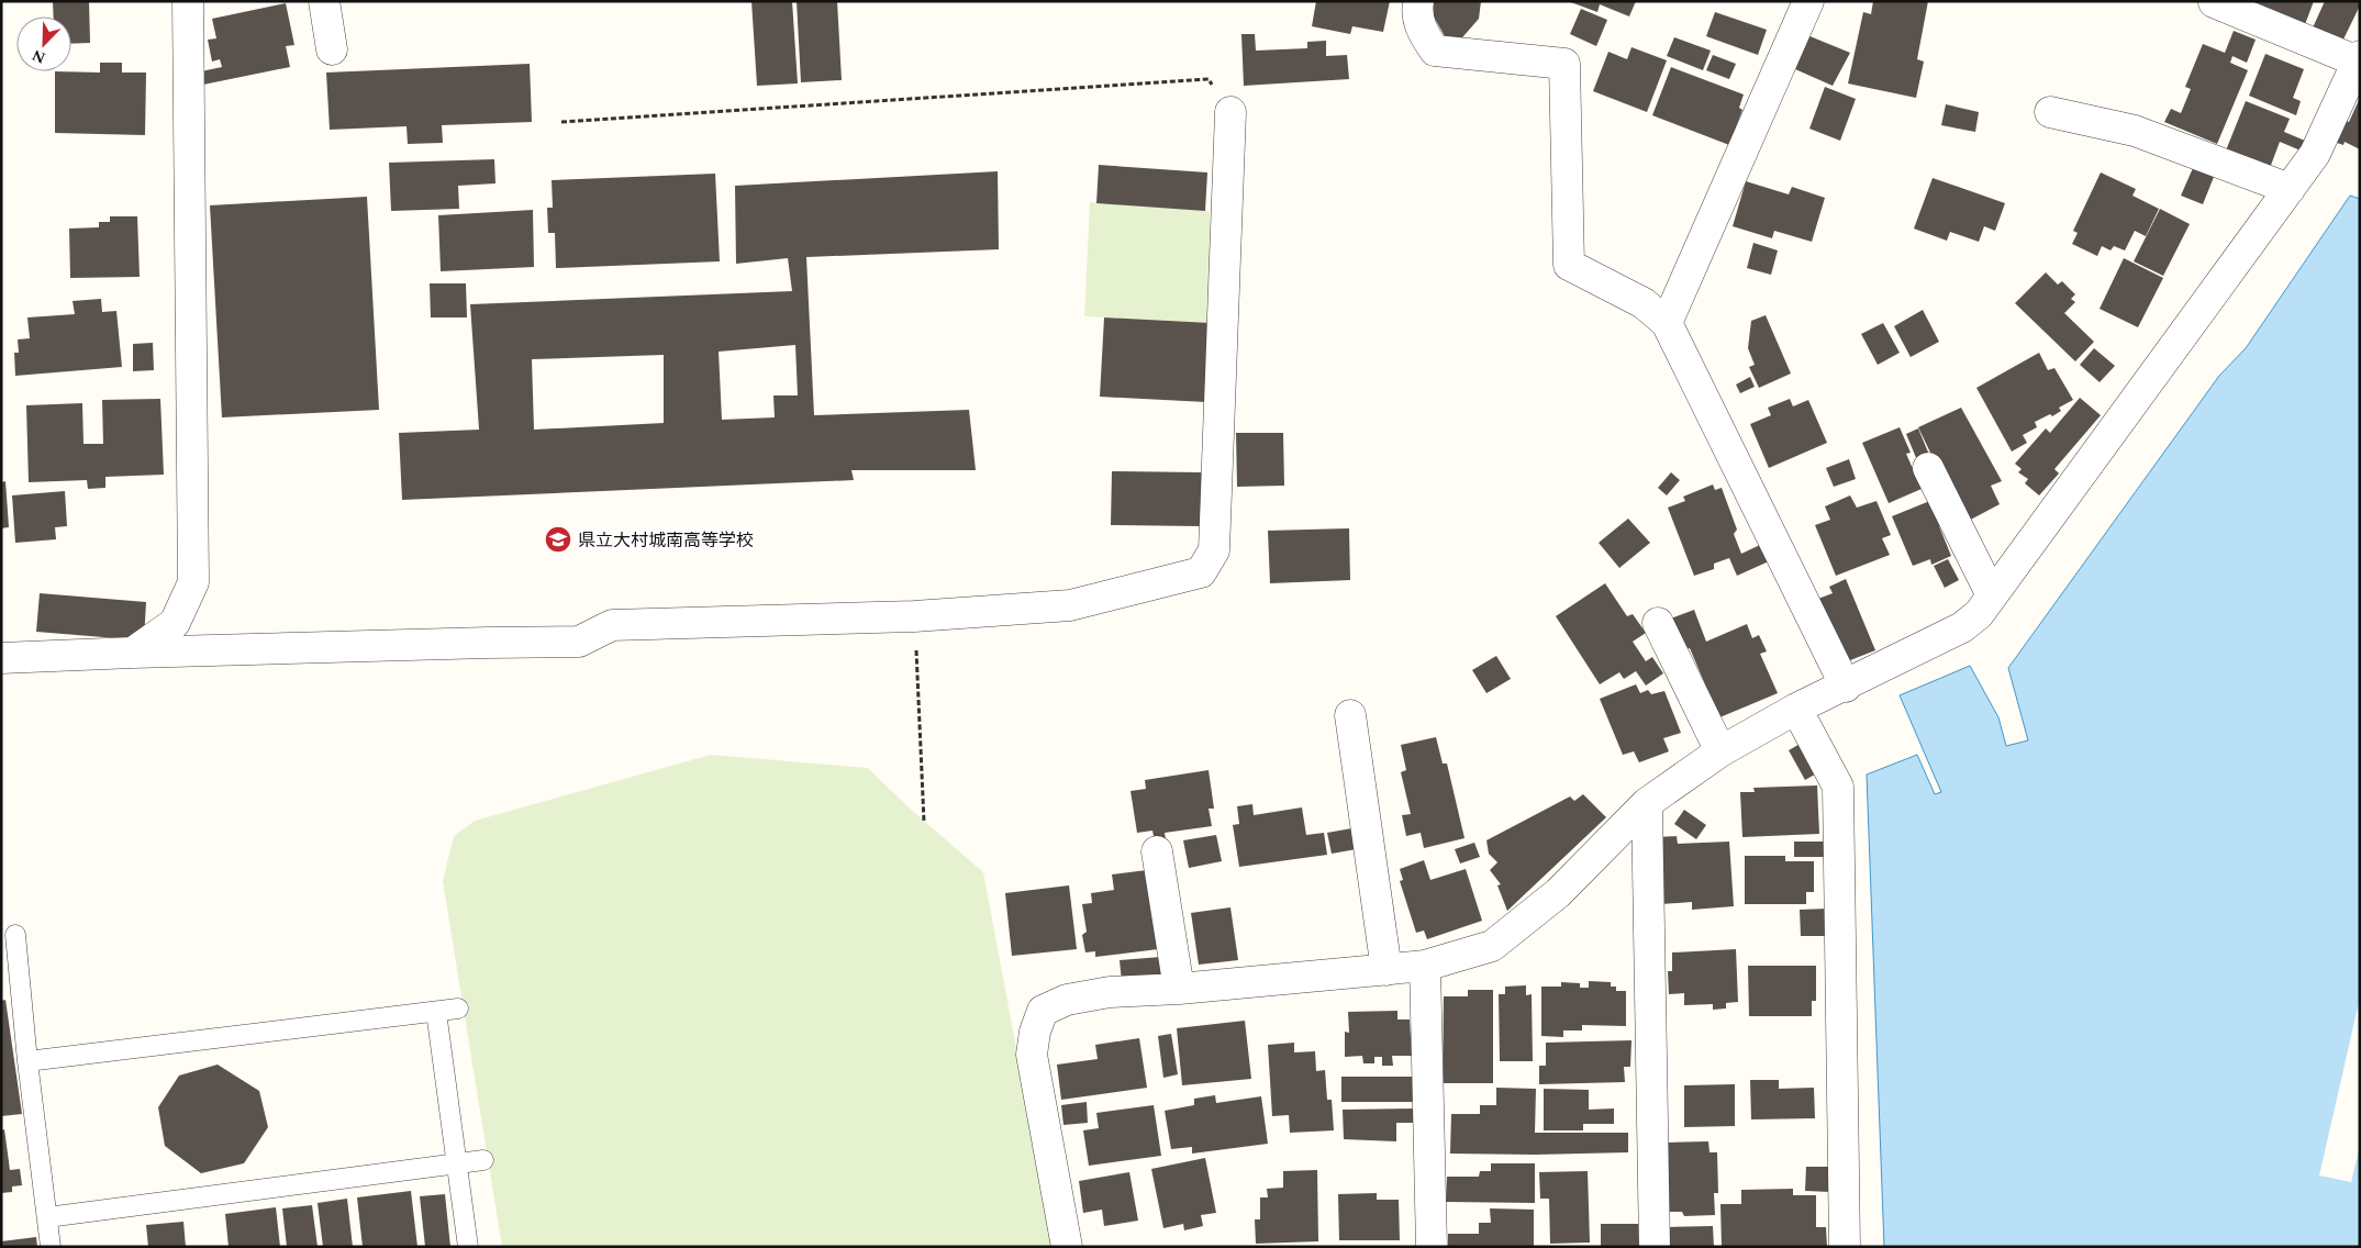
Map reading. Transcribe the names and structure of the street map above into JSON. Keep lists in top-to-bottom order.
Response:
{
  "places": {
    "school or university": ["県立大村城南高等学校"]
  },
  "north": "bottom left"
}
